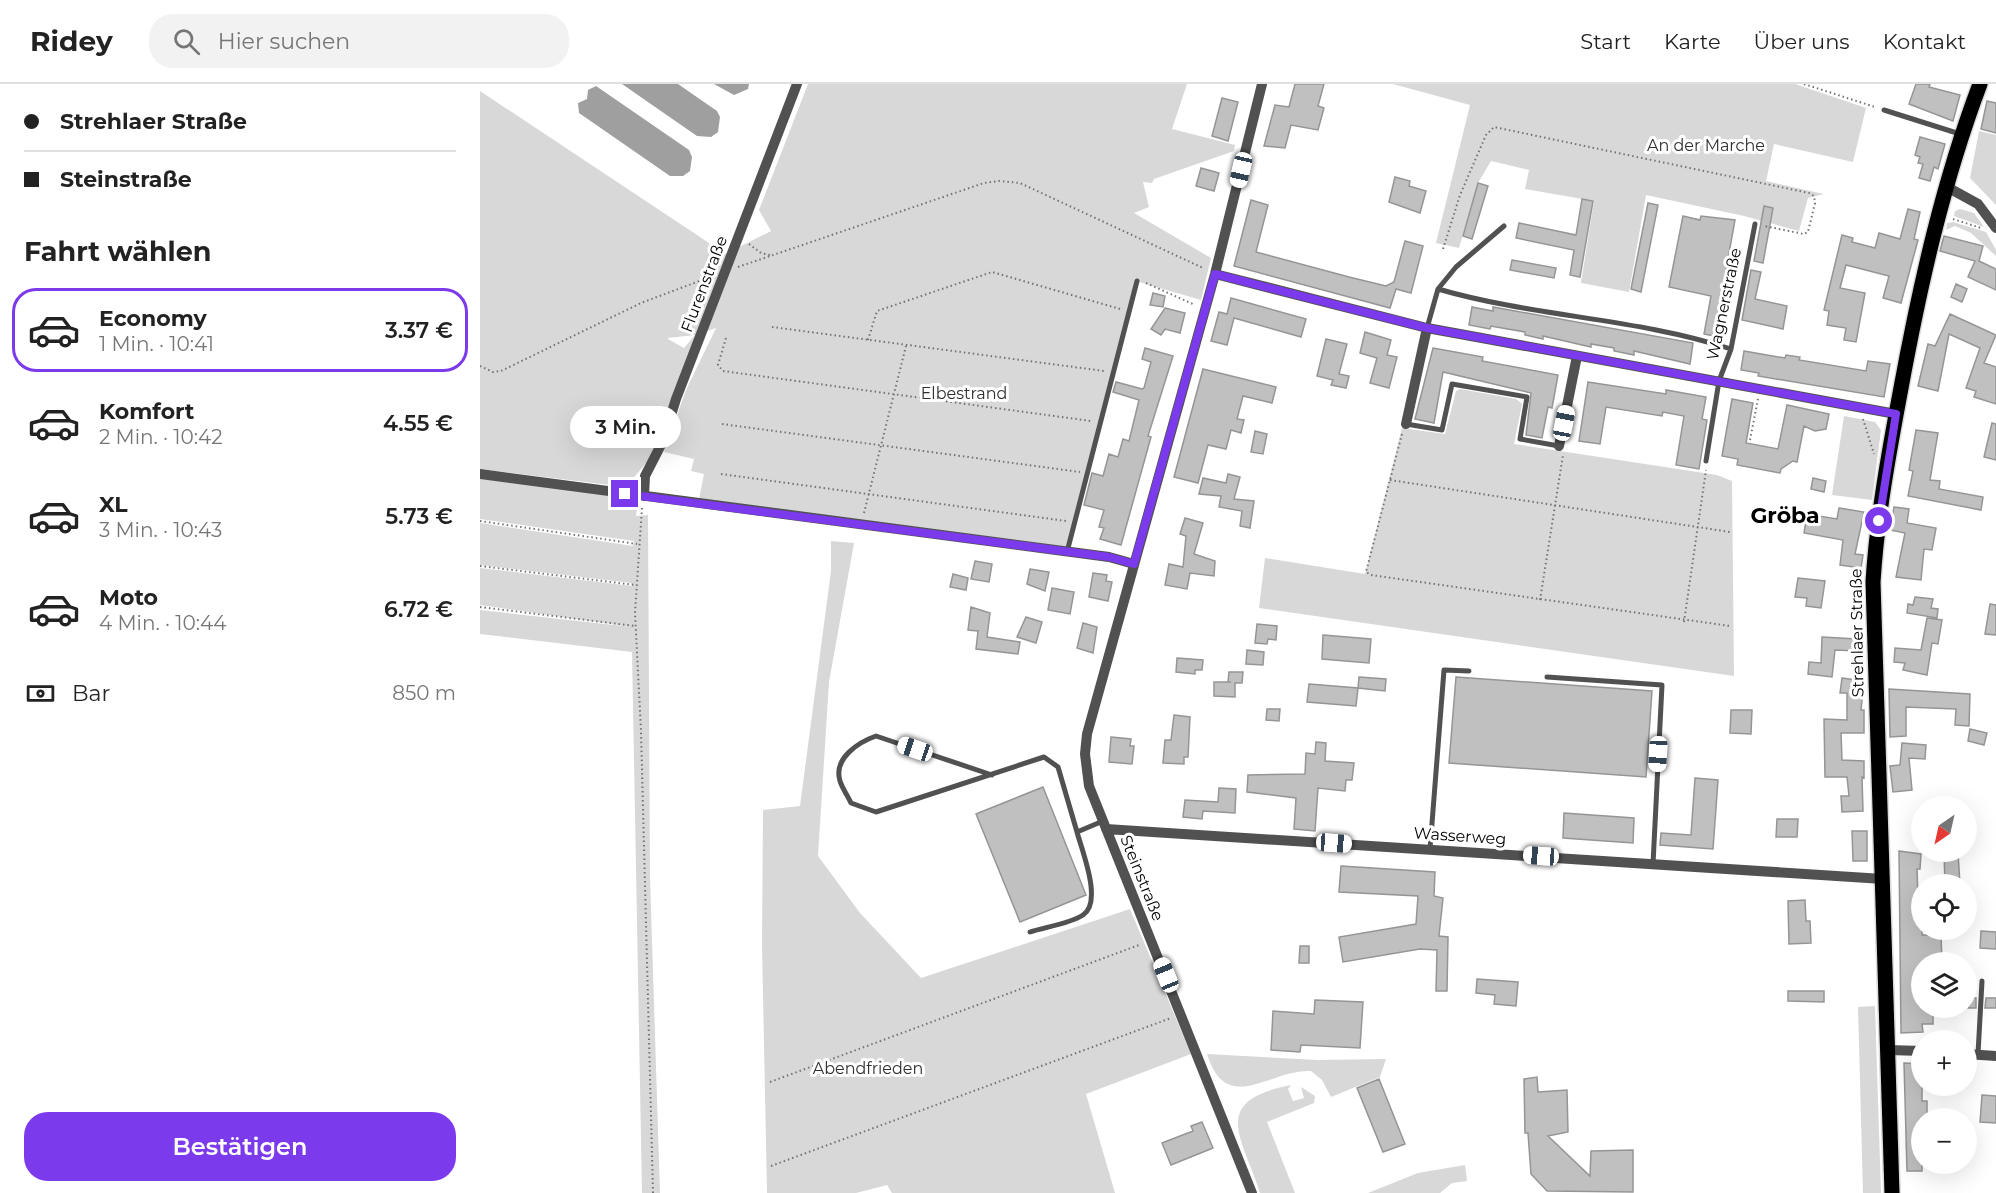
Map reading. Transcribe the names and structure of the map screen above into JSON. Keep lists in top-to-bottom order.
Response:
{
  "streets": {
    "main road": ["Strehlaer Straße"],
    "street": ["Flurenstraße", "Wasserweg", "Steinstraße"],
    "lane": ["Wagnerstraße"]
  },
  "crossings": [
    ["Strehlaer Straße", "Wasserweg"],
    ["Wasserweg", "Steinstraße"]
  ],
  "districts": ["Gröba"],
  "parks": ["An der Marche", "Elbestrand", "Abendfrieden"],
  "north": "bottom left",
  "page": {
    "header": "Ridey",
    "search": "Hier suchen",
    "nav": [
      "Start",
      "Karte",
      "Über uns",
      "Kontakt"
    ],
    "banner": ["Strehlaer Straße", "Steinstraße"],
    "heading": "Fahrt wählen",
    "list": [
      {
        "name": "Economy",
        "note": "1 Min. · 10:41",
        "value": "3.37 €"
      },
      {
        "name": "Komfort",
        "note": "2 Min. · 10:42",
        "value": "4.55 €"
      },
      {
        "name": "XL",
        "note": "3 Min. · 10:43",
        "value": "5.73 €"
      },
      {
        "name": "Moto",
        "note": "4 Min. · 10:44",
        "value": "6.72 €"
      }
    ],
    "bubble": "3 Min.",
    "pay": ["Bar", "850 m"],
    "map_buttons": ["+", "−"],
    "buttons": "Bestätigen"
  }
}
